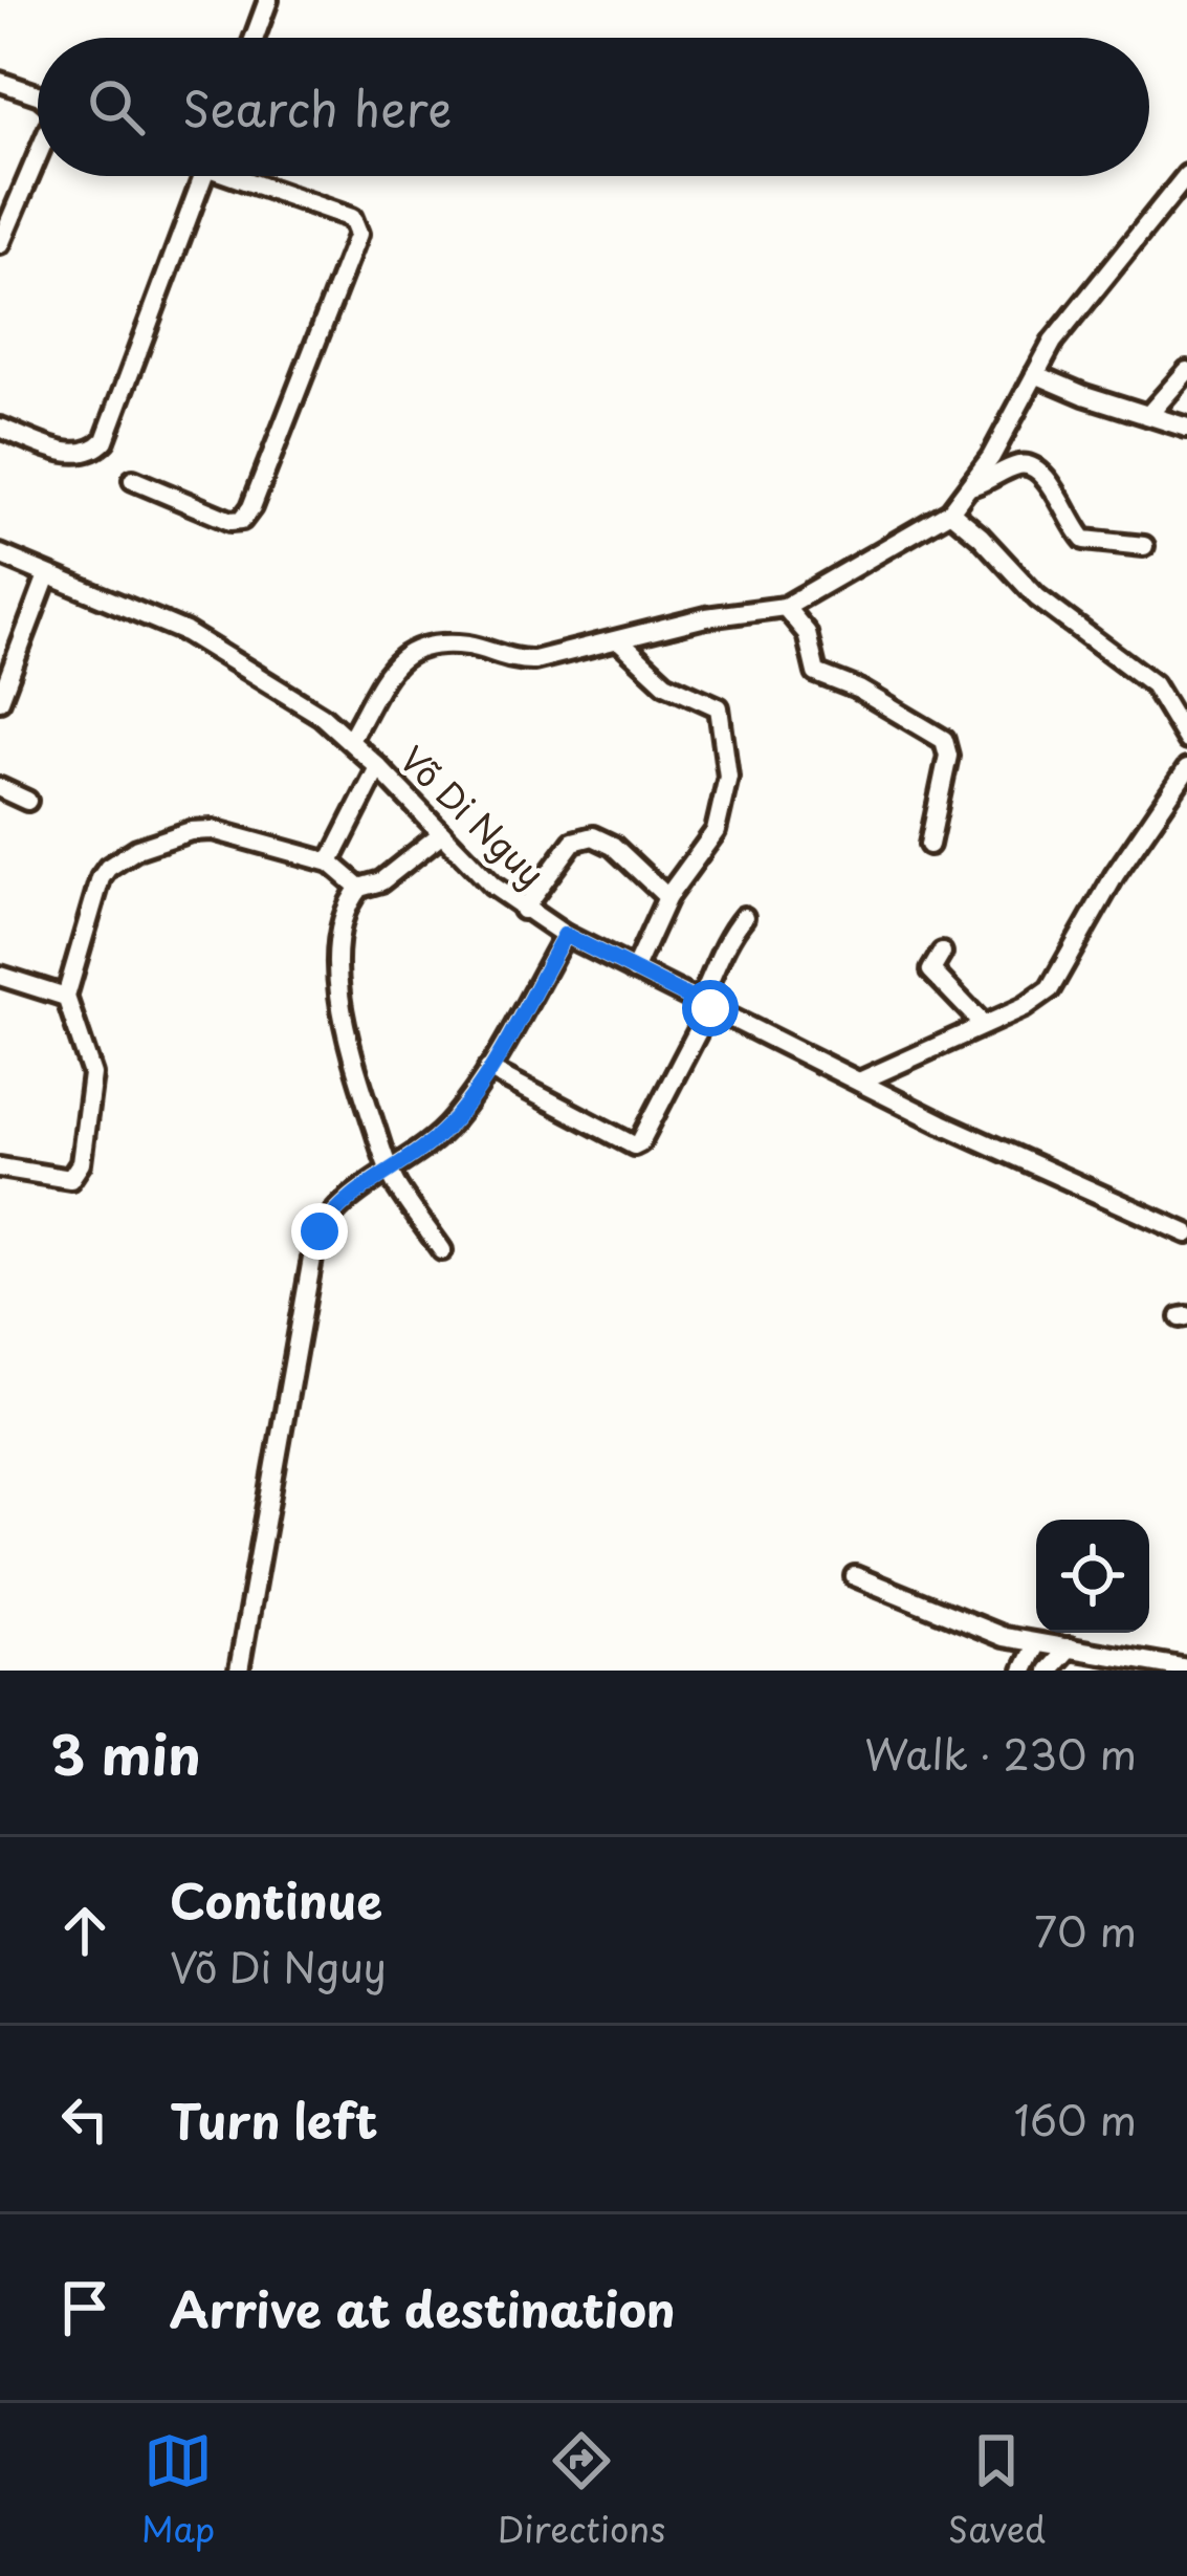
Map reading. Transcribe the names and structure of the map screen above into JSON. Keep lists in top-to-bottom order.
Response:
{
  "streets": {
    "street": ["Võ Di Nguy"]
  },
  "page": {
    "search": "Search here",
    "heading": ["3 min", "Walk · 230 m"],
    "list": [
      ["Continue", "Võ Di Nguy", "70 m"],
      ["Turn left", "160 m"],
      "Arrive at destination"
    ],
    "nav": ["Map", "Directions", "Saved"]
  }
}
